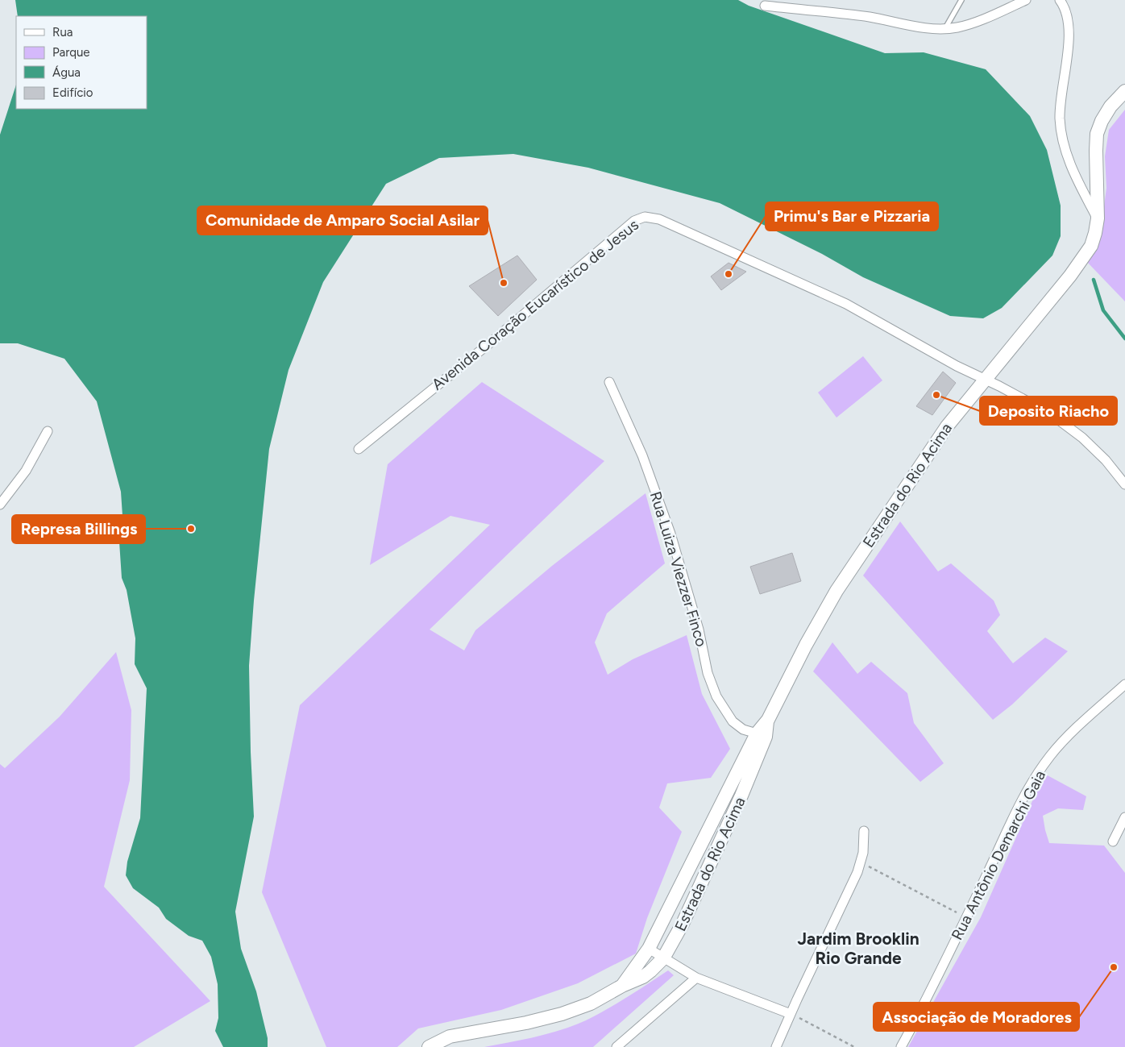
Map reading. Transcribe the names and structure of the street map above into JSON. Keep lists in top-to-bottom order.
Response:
{
  "streets": {
    "main road": ["Estrada do Rio Acima"],
    "street": ["Avenida Coração Eucarístico de Jesus", "Rua Luiza Viezzer Finco", "Rua Antônio Demarchi Gaia"]
  },
  "crossings": [
    ["Avenida Coração Eucarístico de Jesus", "Estrada do Rio Acima"],
    ["Estrada do Rio Acima", "Rua Luiza Viezzer Finco"]
  ],
  "districts": ["Jardim Brooklin Rio Grande"],
  "places": [
    "Primu's Bar e Pizzaria",
    "Comunidade de Amparo Social Asilar",
    "Deposito Riacho",
    "Represa Billings",
    "Associação de Moradores"
  ],
  "legend": [
    "Rua",
    "Parque",
    "Água",
    "Edifício"
  ]
}
